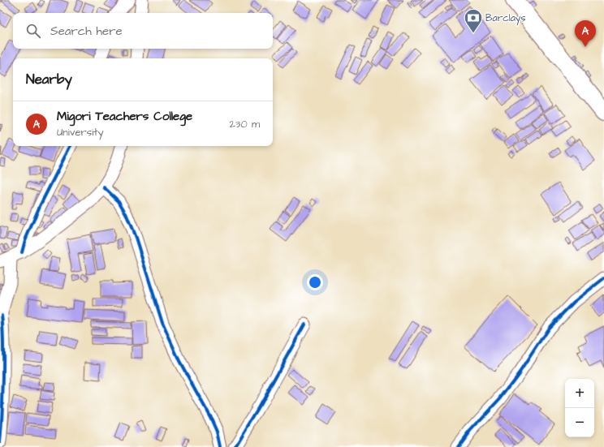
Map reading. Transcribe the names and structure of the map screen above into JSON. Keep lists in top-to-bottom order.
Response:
{
  "places": {
    "bank": ["Barclays"]
  },
  "page": {
    "search": "Search here",
    "pins": "A",
    "heading": "Nearby",
    "list": [
      {
        "mark": "A",
        "name": "Migori Teachers College",
        "note": "University",
        "value": "230 m"
      }
    ],
    "map_buttons": ["+", "−"]
  }
}
